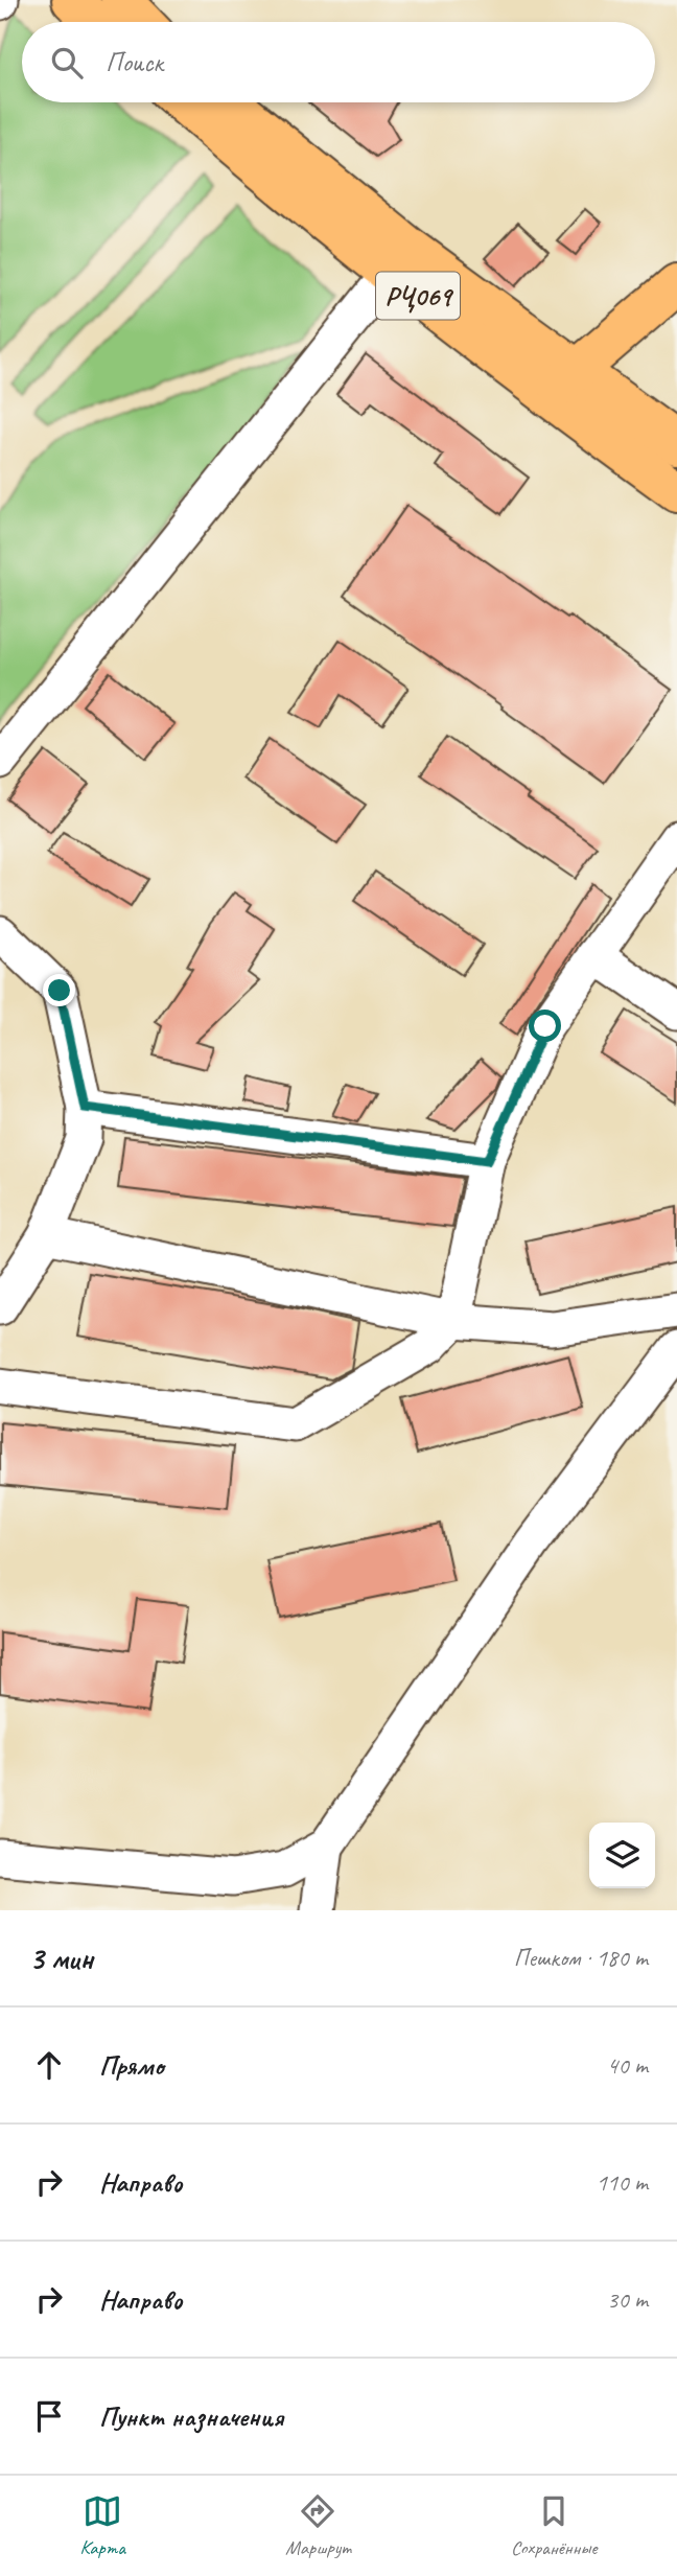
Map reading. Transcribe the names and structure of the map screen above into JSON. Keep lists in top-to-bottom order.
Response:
{
  "streets": {
    "main road": ["РҶ069"]
  },
  "page": {
    "search": "Поиск",
    "heading": ["3 мин", "Пешком · 180 m"],
    "list": [
      ["Прямо", "40 m"],
      ["Направо", "110 m"],
      ["Направо", "30 m"],
      "Пункт назначения"
    ],
    "nav": ["Карта", "Маршрут", "Сохранённые"]
  }
}
